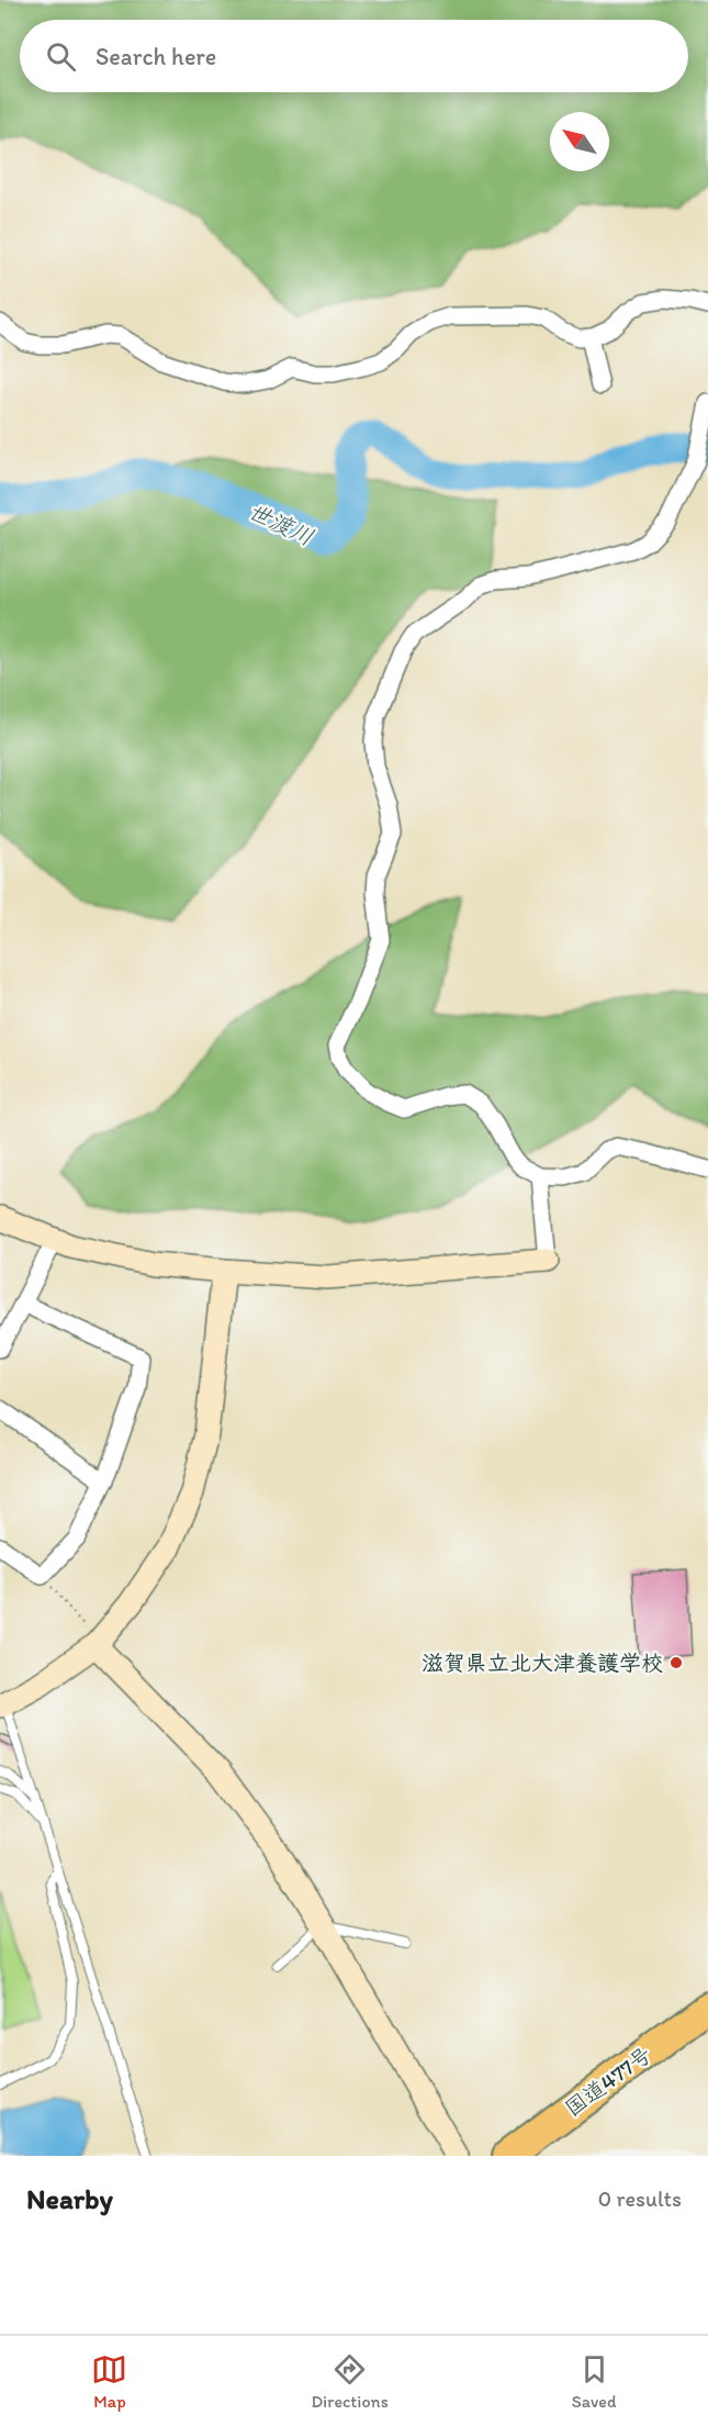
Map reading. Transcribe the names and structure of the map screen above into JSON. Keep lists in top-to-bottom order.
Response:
{
  "streets": {
    "highway": ["国道477号"]
  },
  "water": ["世渡川"],
  "places": ["滋賀県立北大津養護学校"],
  "north": "top left",
  "page": {
    "search": "Search here",
    "heading": ["Nearby", "0 results"],
    "nav": ["Map", "Directions", "Saved"]
  }
}
